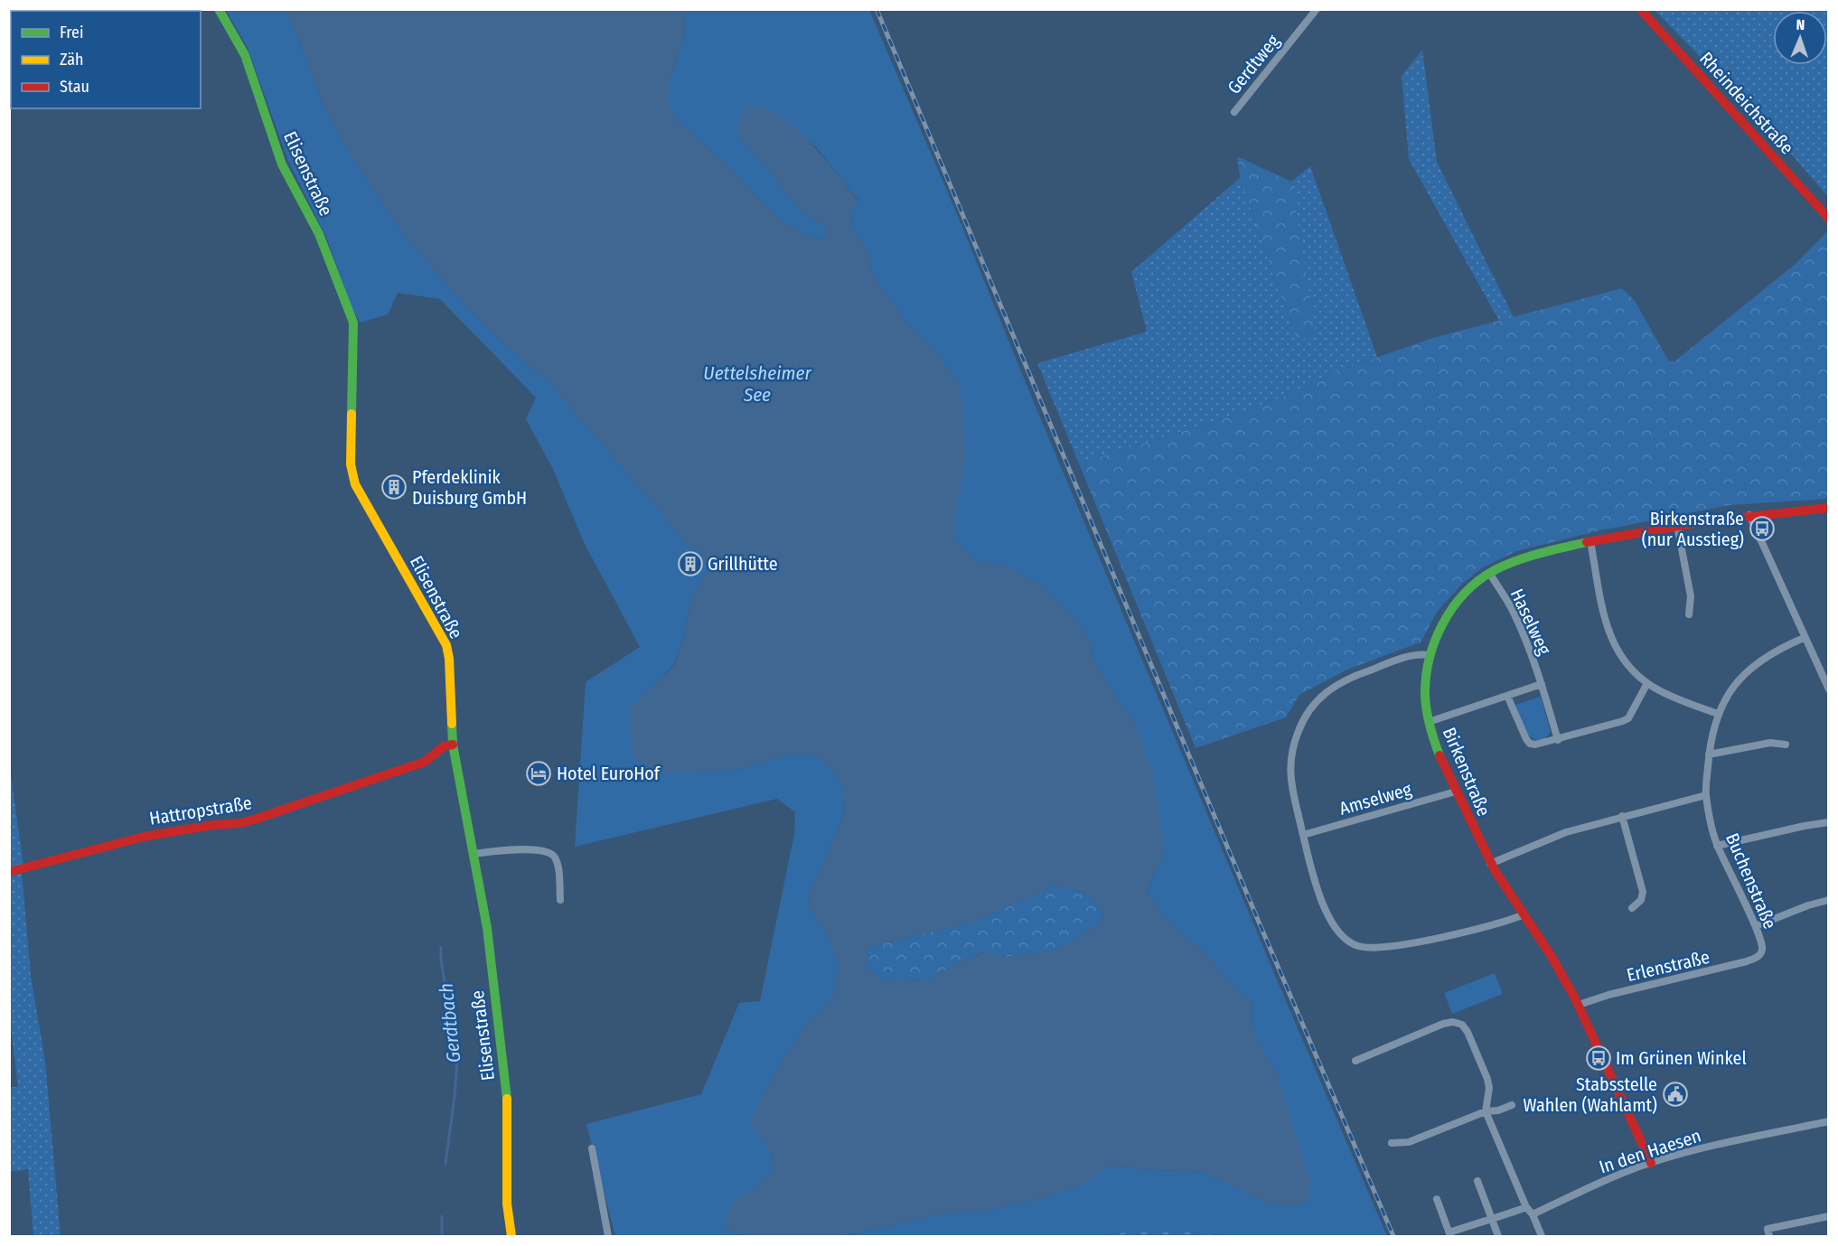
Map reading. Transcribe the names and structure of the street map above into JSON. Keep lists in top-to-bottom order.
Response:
{
  "streets": {
    "street": [
      "Gerdtweg",
      "Rheindeichstraße",
      "Elisenstraße",
      "Haselweg",
      "Birkenstraße",
      "Amselweg",
      "Hattropstraße",
      "Buchenstraße",
      "Erlenstraße",
      "In den Haesen"
    ]
  },
  "crossings": [
    ["Elisenstraße", "Hattropstraße"],
    ["Haselweg", "Birkenstraße"],
    ["Birkenstraße", "Amselweg"],
    ["Birkenstraße", "Erlenstraße"],
    ["Birkenstraße", "In den Haesen"],
    ["Buchenstraße", "Erlenstraße"]
  ],
  "water": ["Uettelsheimer See", "Gerdtbach"],
  "places": {
    "building": ["Pferdeklinik Duisburg GmbH", "Grillhütte"],
    "bus stop": ["Birkenstraße (nur Ausstieg)", "Im Grünen Winkel"],
    "hotel": ["Hotel EuroHof"],
    "public building": ["Stabsstelle Wahlen (Wahlamt)"]
  },
  "legend": ["Frei", "Zäh", "Stau"],
  "north": "top"
}
